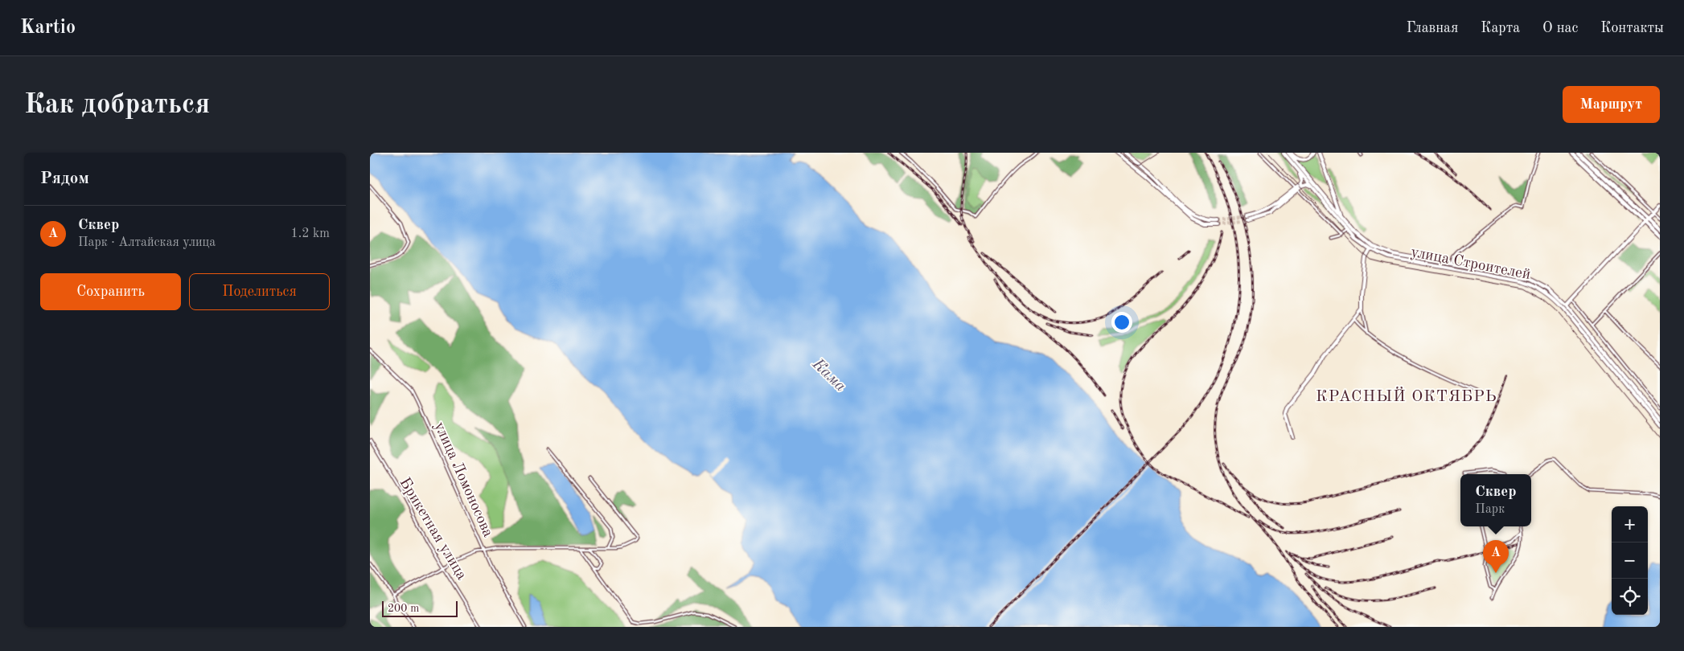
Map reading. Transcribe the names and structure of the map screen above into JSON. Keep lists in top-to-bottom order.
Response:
{
  "streets": {
    "main road": ["улица Строителей"],
    "street": ["улица Ломоносова", "Брикетная улица"]
  },
  "districts": ["КРАСНЫЙ ОКТЯБРЬ"],
  "water": ["Кама"],
  "scale_bar": "200 m",
  "page": {
    "header": "Kartio",
    "nav": [
      "Главная",
      "Карта",
      "О нас",
      "Контакты"
    ],
    "buttons": [
      "Маршрут",
      ["Сохранить", "Поделиться"]
    ],
    "title": "Как добраться",
    "heading": "Рядом",
    "list": [
      {
        "mark": "A",
        "name": "Сквер",
        "note": "Парк · Алтайская улица",
        "value": "1.2 km"
      }
    ],
    "popup": ["Сквер", "Парк"],
    "map_buttons": ["+", "−"],
    "pins": "A",
    "scale": "200 m"
  }
}
